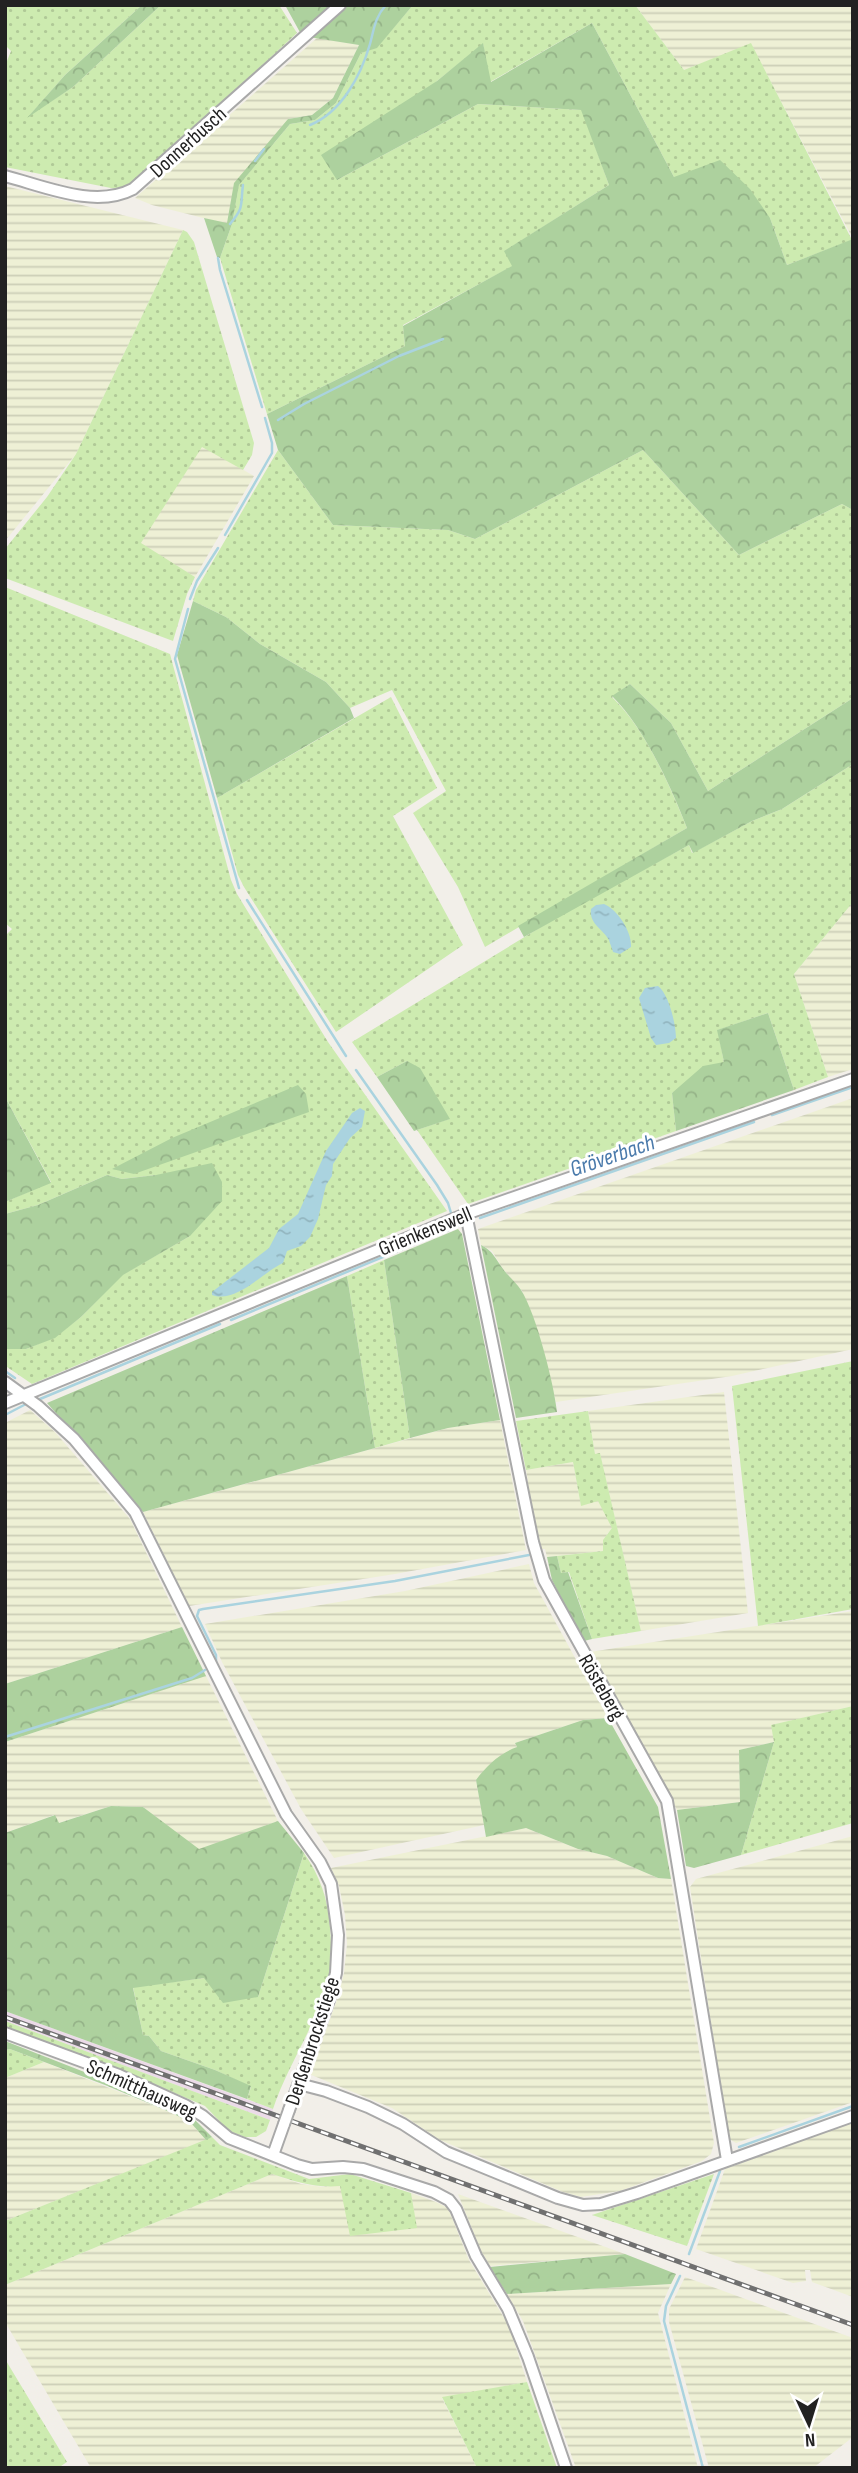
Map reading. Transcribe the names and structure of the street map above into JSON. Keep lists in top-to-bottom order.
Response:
{
  "streets": {
    "street": [
      "Donnerbusch",
      "Grienkenswell",
      "Rösteberg",
      "Derßenbrockstiege",
      "Schmitthausweg"
    ]
  },
  "crossings": [
    ["Grienkenswell", "Rösteberg"],
    ["Grienkenswell", "Derßenbrockstiege"],
    ["Derßenbrockstiege", "Schmitthausweg"]
  ],
  "water": ["Gröverbach"],
  "north": "bottom"
}
